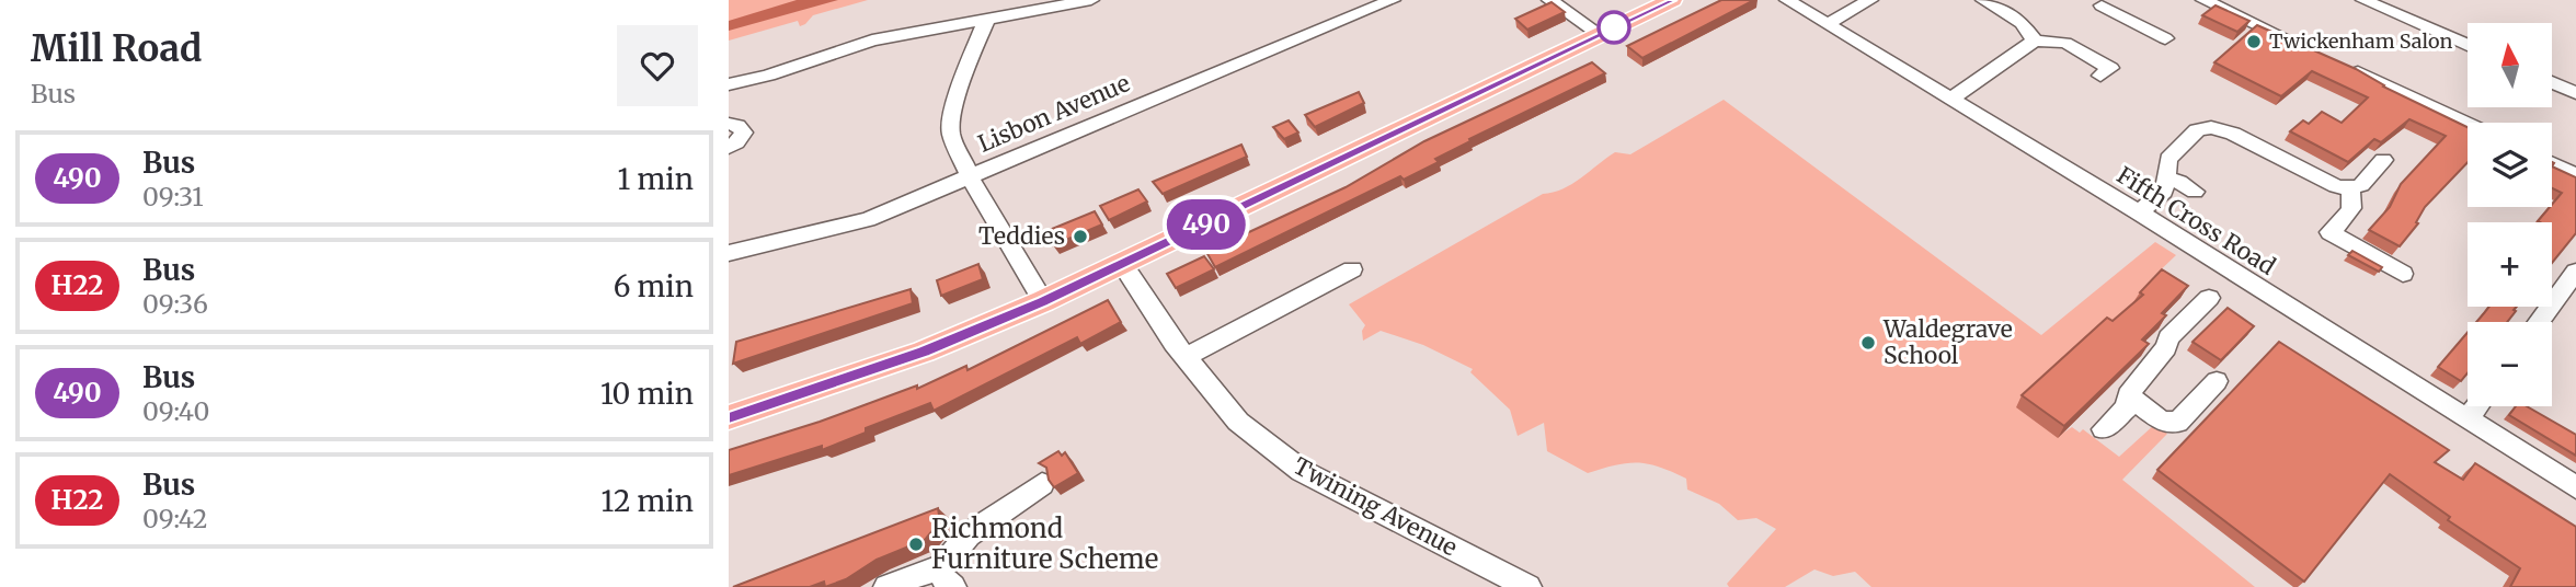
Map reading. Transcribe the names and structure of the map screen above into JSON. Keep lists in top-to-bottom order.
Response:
{
  "streets": {
    "street": ["Lisbon Avenue", "Fifth Cross Road", "Twining Avenue"]
  },
  "places": [
    "Twickenham Salon",
    "Teddies",
    "Waldegrave School",
    "Richmond Furniture Scheme"
  ],
  "lines": ["bus line 490"],
  "north": "top",
  "page": {
    "heading": ["Mill Road", "Bus"],
    "on_map": "490",
    "map_buttons": ["+", "−"],
    "list": [
      {
        "mark": "490",
        "name": "Bus",
        "note": "09:31",
        "value": "1 min"
      },
      {
        "mark": "H22",
        "name": "Bus",
        "note": "09:36",
        "value": "6 min"
      },
      {
        "mark": "490",
        "name": "Bus",
        "note": "09:40",
        "value": "10 min"
      },
      {
        "mark": "H22",
        "name": "Bus",
        "note": "09:42",
        "value": "12 min"
      }
    ]
  }
}
